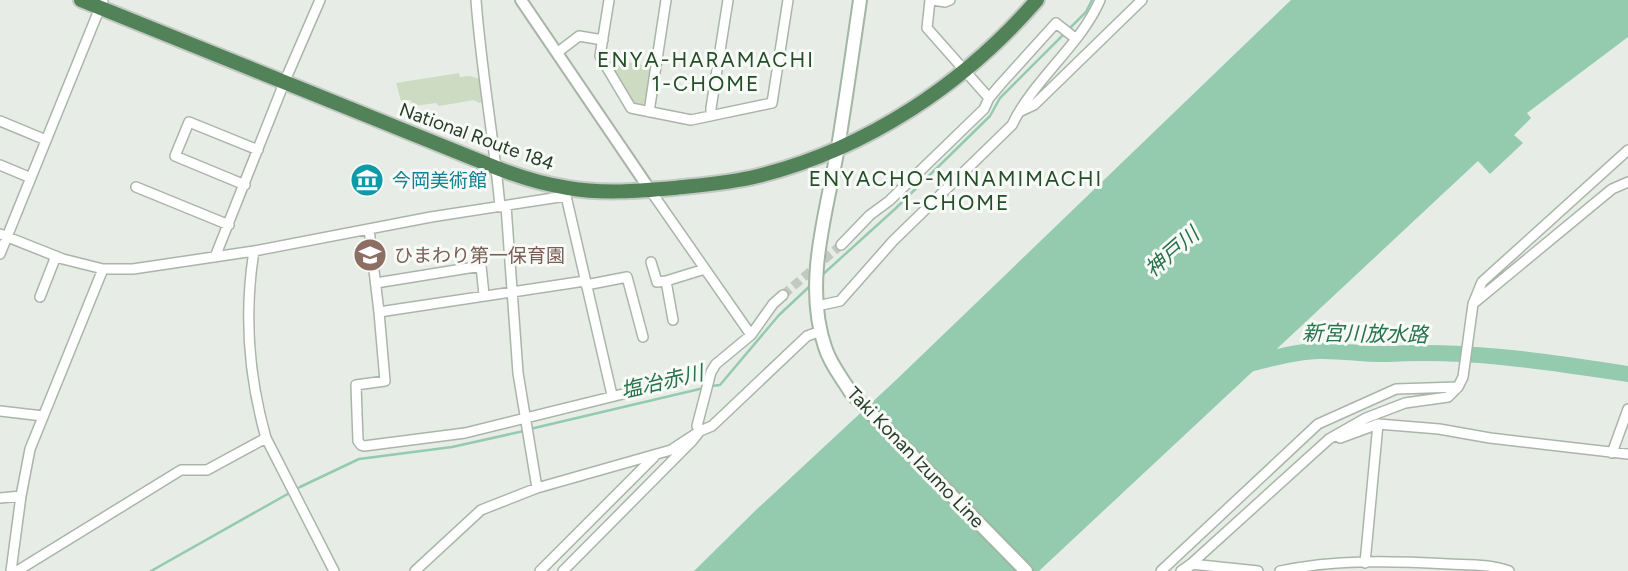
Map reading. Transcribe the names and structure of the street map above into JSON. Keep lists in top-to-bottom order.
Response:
{
  "streets": {
    "highway": ["National Route 184"],
    "main road": ["Taki Konan Izumo Line"]
  },
  "crossings": [
    ["National Route 184", "Taki Konan Izumo Line"]
  ],
  "districts": ["ENYA-HARAMACHI 1-CHOME", "ENYACHO-MINAMIMACHI 1-CHOME"],
  "water": ["神戸川", "新宮川放水路", "塩冶赤川"],
  "places": {
    "museum": ["今岡美術館"],
    "school or university": ["ひまわり第一保育園"]
  }
}
